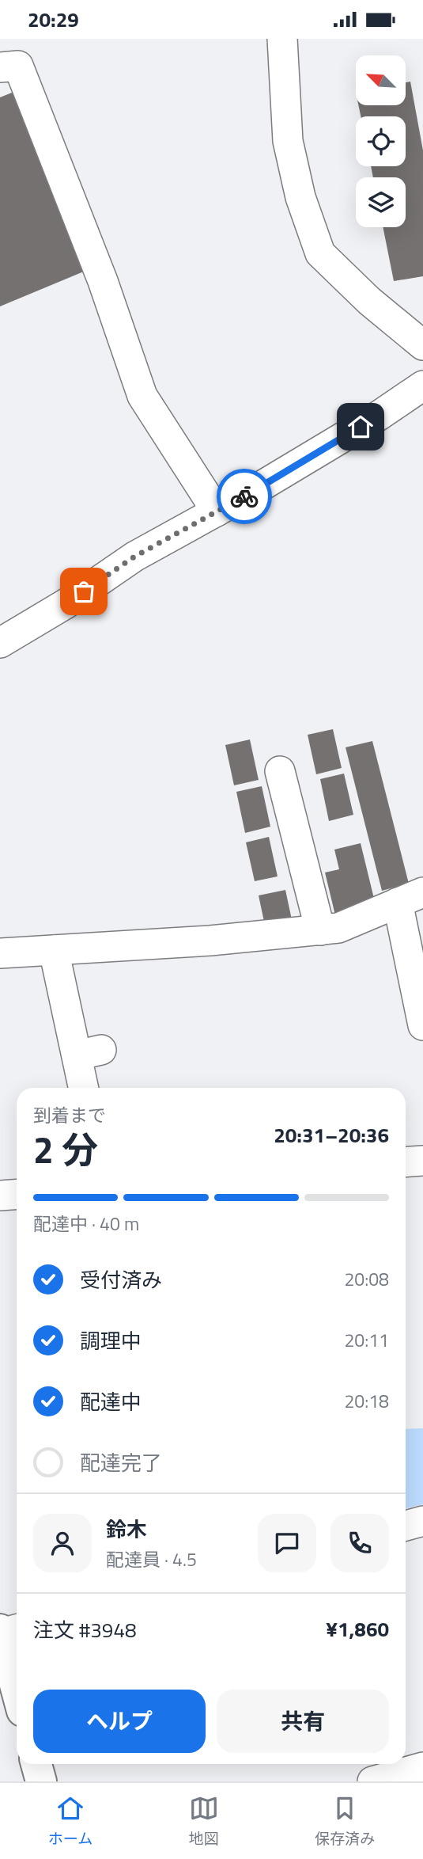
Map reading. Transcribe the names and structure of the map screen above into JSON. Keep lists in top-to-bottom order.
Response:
{
  "north": "top left",
  "page": {
    "status": "20:29",
    "heading": ["2 分", "到着まで", "20:31–20:36"],
    "panel": [
      "鈴木",
      "配達員 · 4.5",
      "注文 #3948",
      "¥1,860"
    ],
    "bar": "配達中 · 40 m",
    "list": [
      ["受付済み", "20:08"],
      ["調理中", "20:11"],
      ["配達中", "20:18"],
      "配達完了"
    ],
    "buttons": ["ヘルプ", "共有"],
    "tabs": ["ホーム", "地図", "保存済み"]
  }
}
